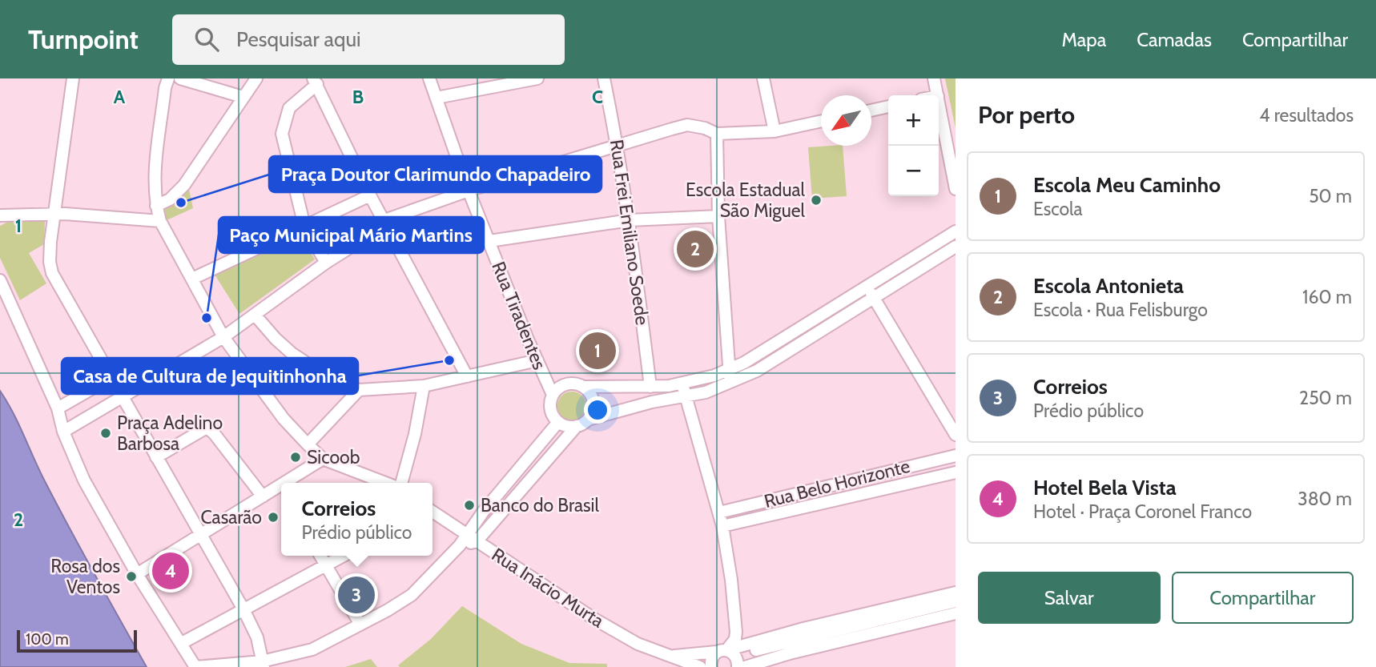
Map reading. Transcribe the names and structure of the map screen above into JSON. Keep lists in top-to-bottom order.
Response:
{
  "streets": {
    "street": [
      "Rua Frei Emiliano Soede",
      "Rua Tiradentes",
      "Rua Belo Horizonte",
      "Rua Inácio Murta"
    ]
  },
  "places": [
    "Escola Estadual São Miguel",
    "Praça Doutor Clarimundo Chapadeiro",
    "Paço Municipal Mário Martins",
    "Casa de Cultura de Jequitinhonha",
    "Praça Adelino Barbosa",
    "Sicoob",
    "Banco do Brasil",
    "Casarão",
    "Rosa dos Ventos"
  ],
  "scale_bar": "100 m",
  "north": "bottom left",
  "page": {
    "header": "Turnpoint",
    "search": "Pesquisar aqui",
    "nav": ["Mapa", "Camadas", "Compartilhar"],
    "heading": ["Por perto", "4 resultados"],
    "map_buttons": ["+", "−"],
    "list": [
      {
        "mark": "1",
        "name": "Escola Meu Caminho",
        "note": "Escola",
        "value": "50 m"
      },
      {
        "mark": "2",
        "name": "Escola Antonieta",
        "note": "Escola · Rua Felisburgo",
        "value": "160 m"
      },
      {
        "mark": "3",
        "name": "Correios",
        "note": "Prédio público",
        "value": "250 m"
      },
      {
        "mark": "4",
        "name": "Hotel Bela Vista",
        "note": "Hotel · Praça Coronel Franco",
        "value": "380 m"
      }
    ],
    "pins": [
      "2",
      "1",
      "4",
      "3"
    ],
    "popup": ["Correios", "Prédio público"],
    "buttons": ["Salvar", "Compartilhar"],
    "scale": "100 m"
  },
  "grid": {
    "columns": ["A", "B", "C"],
    "rows": ["1", "2"]
  }
}
